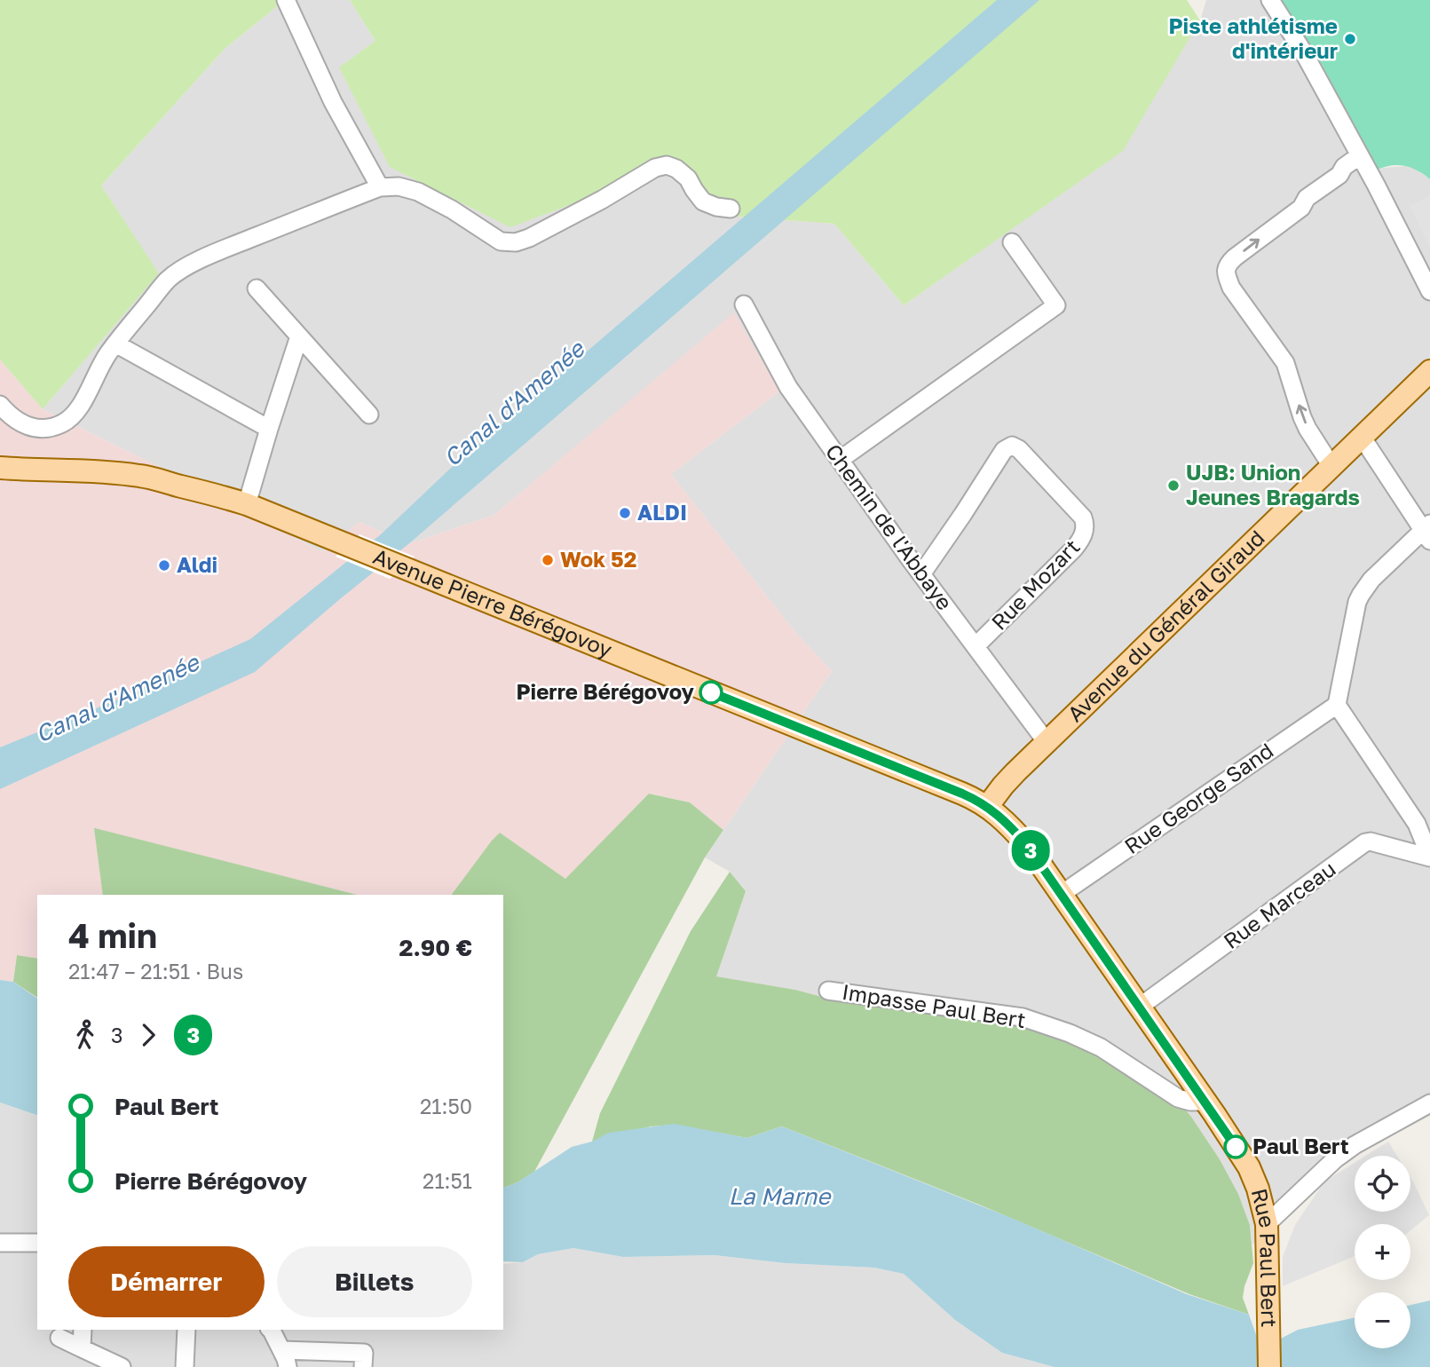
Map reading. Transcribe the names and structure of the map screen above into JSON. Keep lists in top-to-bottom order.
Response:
{
  "streets": {
    "main road": ["Avenue Pierre Bérégovoy", "Avenue du Général Giraud", "Rue Paul Bert"],
    "street": [
      "Chemin de l'Abbaye",
      "Rue Mozart",
      "Rue George Sand",
      "Rue Marceau",
      "Impasse Paul Bert"
    ]
  },
  "crossings": [
    ["Chemin de l'Abbaye", "Rue Mozart"],
    ["Chemin de l'Abbaye", "Avenue du Général Giraud"],
    ["Avenue Pierre Bérégovoy", "Rue Paul Bert"],
    ["Avenue du Général Giraud", "Rue Paul Bert"],
    ["Rue George Sand", "Rue Paul Bert"],
    ["Rue Marceau", "Rue Paul Bert"],
    ["Impasse Paul Bert", "Rue Paul Bert"]
  ],
  "water": ["Canal d'Amenée", "La Marne"],
  "places": [
    "Piste athlétisme d'intérieur",
    "UJB: Union Jeunes Bragards",
    "ALDI",
    "Wok 52",
    "Aldi",
    "Pierre Bérégovoy",
    "Paul Bert"
  ],
  "lines": ["bus line 3"],
  "page": {
    "on_map": "3",
    "heading": ["4 min", "21:47 – 21:51 · Bus", "2.90 €"],
    "legs": ["3", "3"],
    "list": [
      {
        "name": "Paul Bert",
        "value": "21:50"
      },
      {
        "name": "Pierre Bérégovoy",
        "value": "21:51"
      }
    ],
    "map_buttons": ["+", "−"],
    "buttons": ["Démarrer", "Billets"]
  }
}
